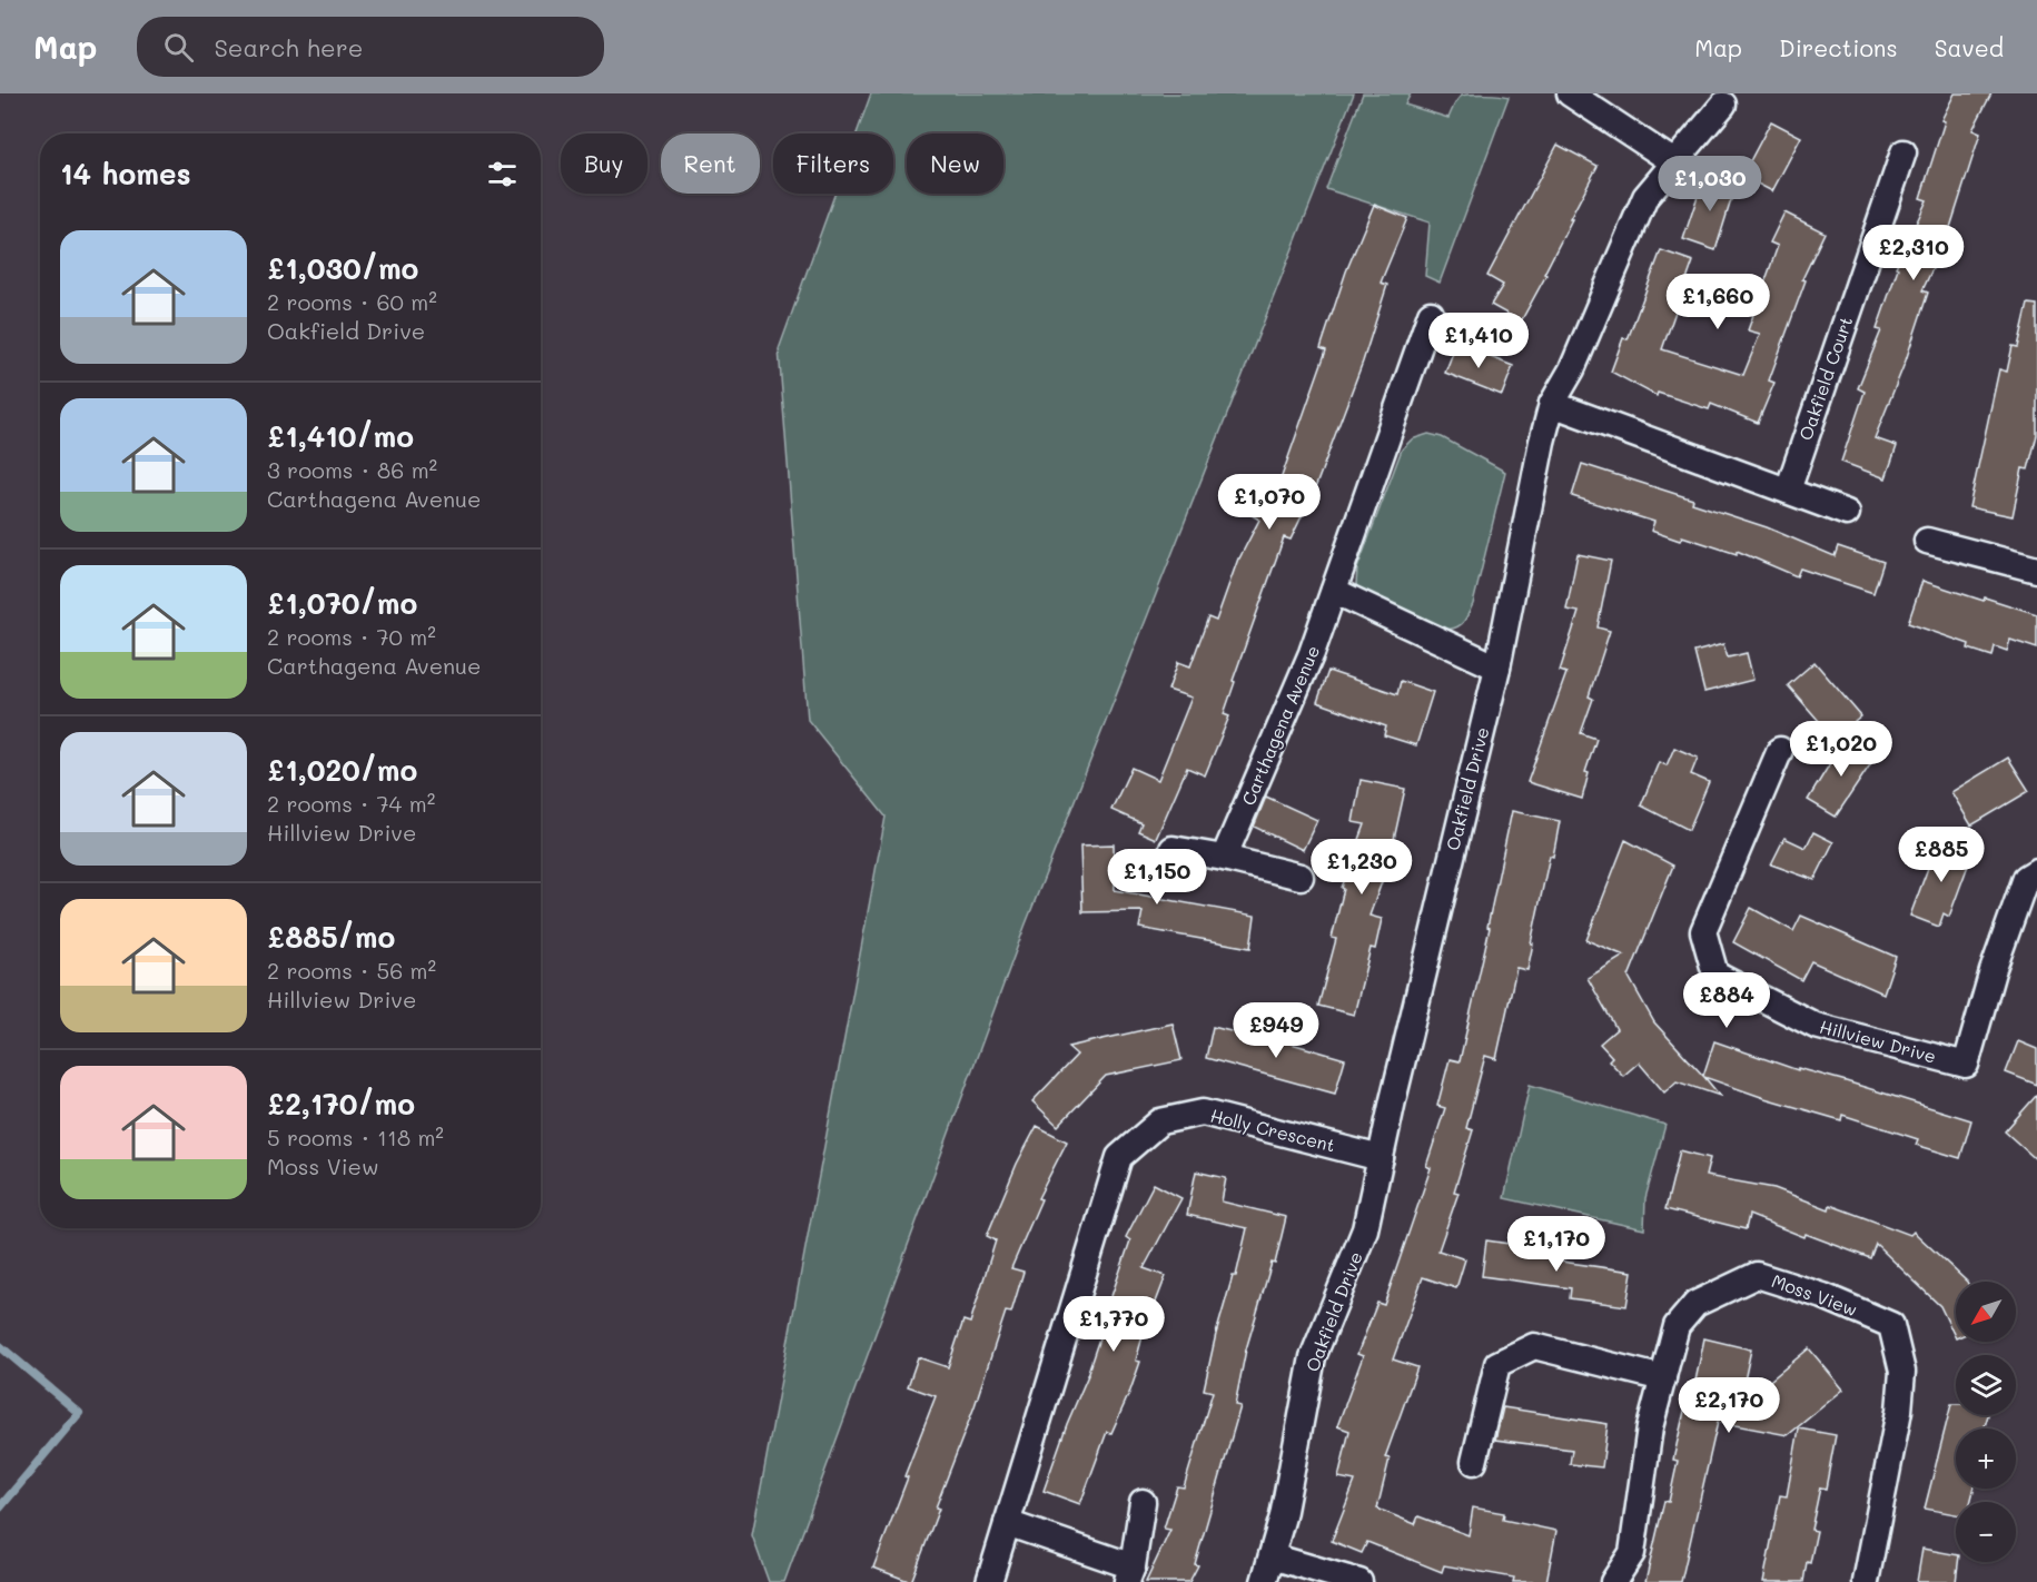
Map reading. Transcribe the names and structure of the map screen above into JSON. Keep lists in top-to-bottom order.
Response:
{
  "streets": {
    "street": [
      "Oakfield Court",
      "Carthagena Avenue",
      "Oakfield Drive",
      "Hillview Drive",
      "Holly Crescent",
      "Moss View"
    ]
  },
  "crossings": [
    ["Oakfield Drive", "Holly Crescent"]
  ],
  "north": "bottom left",
  "page": {
    "header": "Map",
    "search": "Search here",
    "nav": ["Map", "Directions", "Saved"],
    "chip": [
      "Buy",
      "Rent",
      "Filters",
      "New"
    ],
    "heading": "14 homes",
    "price": [
      "£1,030",
      "£2,310",
      "£1,660",
      "£1,410",
      "£1,070",
      "£1,020",
      "£885",
      "£1,230",
      "£1,150",
      "£884",
      "£949",
      "£1,170",
      "£1,770",
      "£2,170"
    ],
    "list": [
      {
        "name": "£1,030/mo",
        "note": "2 rooms · 60 m² · Oakfield Drive"
      },
      {
        "name": "£1,410/mo",
        "note": "3 rooms · 86 m² · Carthagena Avenue"
      },
      {
        "name": "£1,070/mo",
        "note": "2 rooms · 70 m² · Carthagena Avenue"
      },
      {
        "name": "£1,020/mo",
        "note": "2 rooms · 74 m² · Hillview Drive"
      },
      {
        "name": "£885/mo",
        "note": "2 rooms · 56 m² · Hillview Drive"
      },
      {
        "name": "£2,170/mo",
        "note": "5 rooms · 118 m² · Moss View"
      }
    ],
    "map_buttons": ["+", "−"]
  }
}
